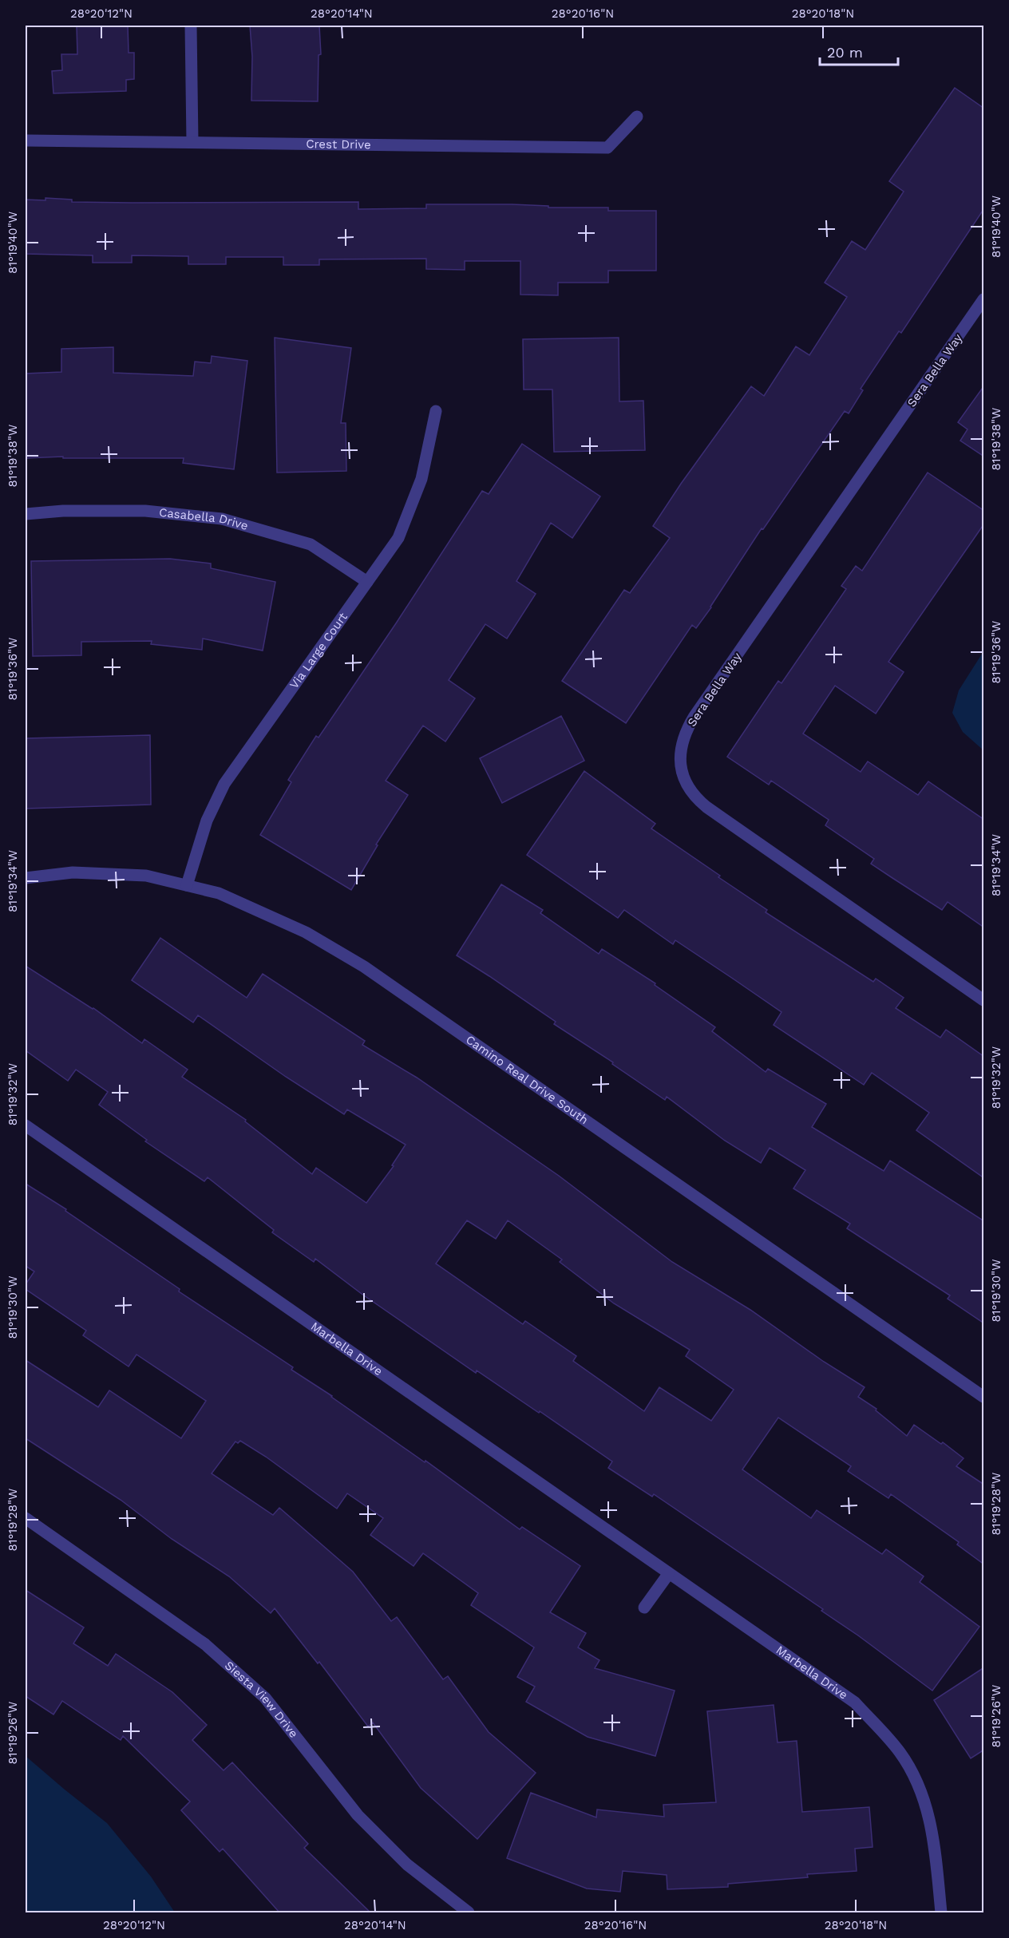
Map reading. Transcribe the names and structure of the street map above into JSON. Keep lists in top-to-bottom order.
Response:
{
  "streets": {
    "street": [
      "Crest Drive",
      "Sera Bella Way",
      "Casabella Drive",
      "Via Large Court",
      "Camino Real Drive South",
      "Marbella Drive",
      "Siesta View Drive"
    ]
  },
  "crossings": [
    ["Casabella Drive", "Via Large Court"],
    ["Via Large Court", "Camino Real Drive South"]
  ],
  "scale_bar": "20 m",
  "coordinates": [
    "28°20'12\"N",
    "28°20'14\"N",
    "28°20'16\"N",
    "28°20'18\"N",
    "81°19'40\"W",
    "81°19'38\"W",
    "81°19'36\"W",
    "81°19'34\"W",
    "81°19'32\"W",
    "81°19'30\"W",
    "81°19'28\"W",
    "81°19'26\"W"
  ]
}
